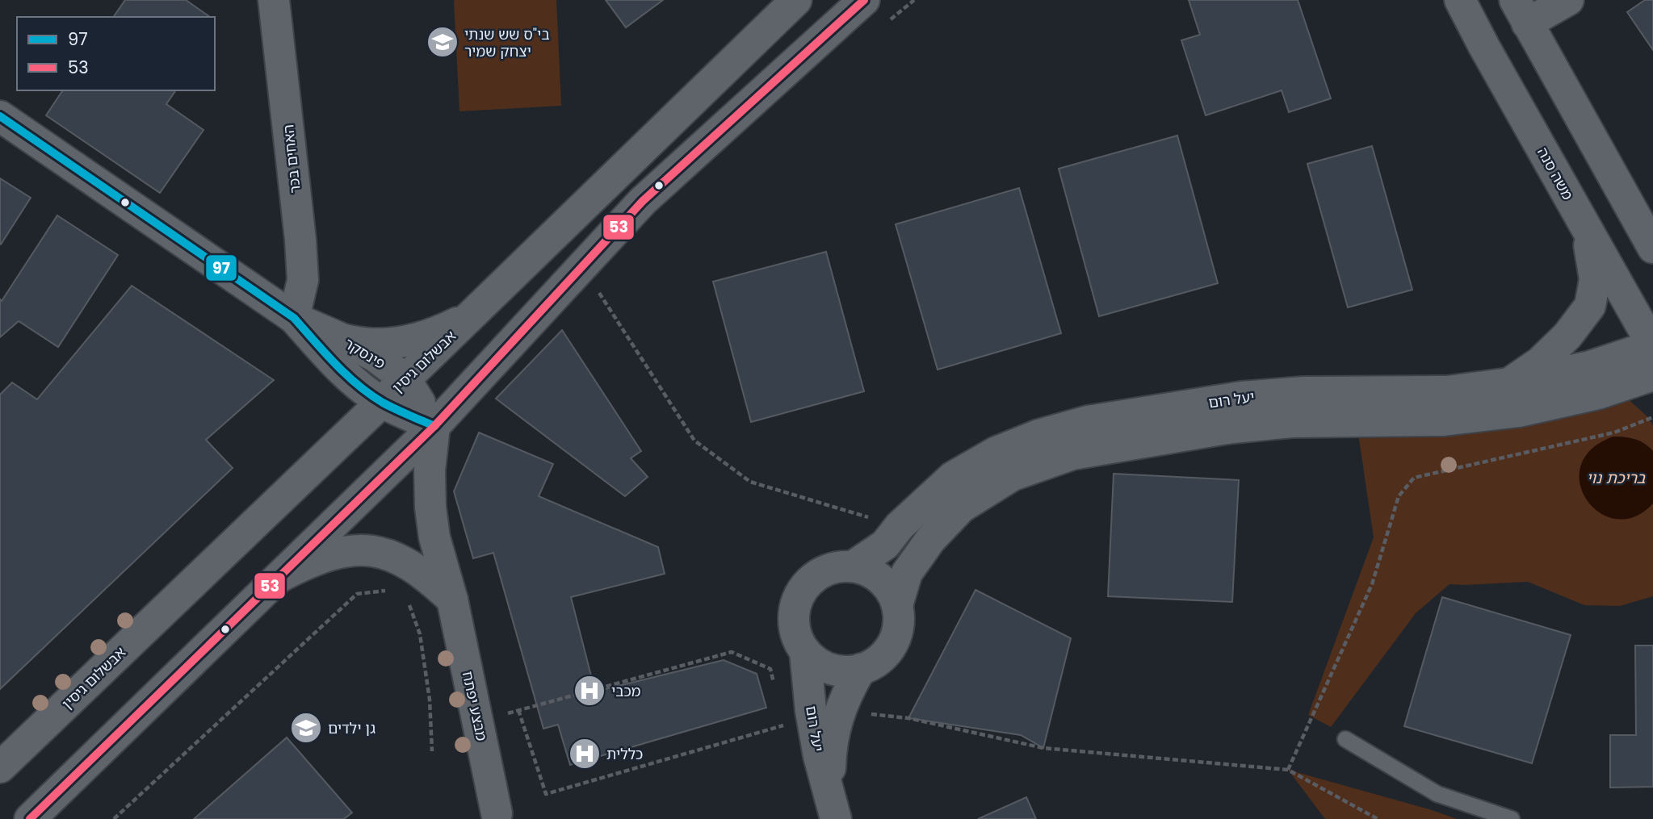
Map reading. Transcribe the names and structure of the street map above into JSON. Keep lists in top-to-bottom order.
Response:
{
  "streets": {
    "street": [
      "האחים בכר",
      "משה סנה",
      "פינסקר",
      "אבשלום גיסין",
      "יעל רום",
      "מבצע יפתח"
    ]
  },
  "crossings": [
    ["האחים בכר", "פינסקר"],
    ["משה סנה", "יעל רום"],
    ["פינסקר", "אבשלום גיסין"],
    ["פינסקר", "מבצע יפתח"]
  ],
  "water": ["בריכת נוי"],
  "places": {
    "school or university": ["בי\"ס שש שנתי יצחק שמיר", "גן ילדים"],
    "hospital": ["מכבי", "כללית"]
  },
  "lines": ["transit line 53", "transit line 97"],
  "legend": ["97", "53"]
}
